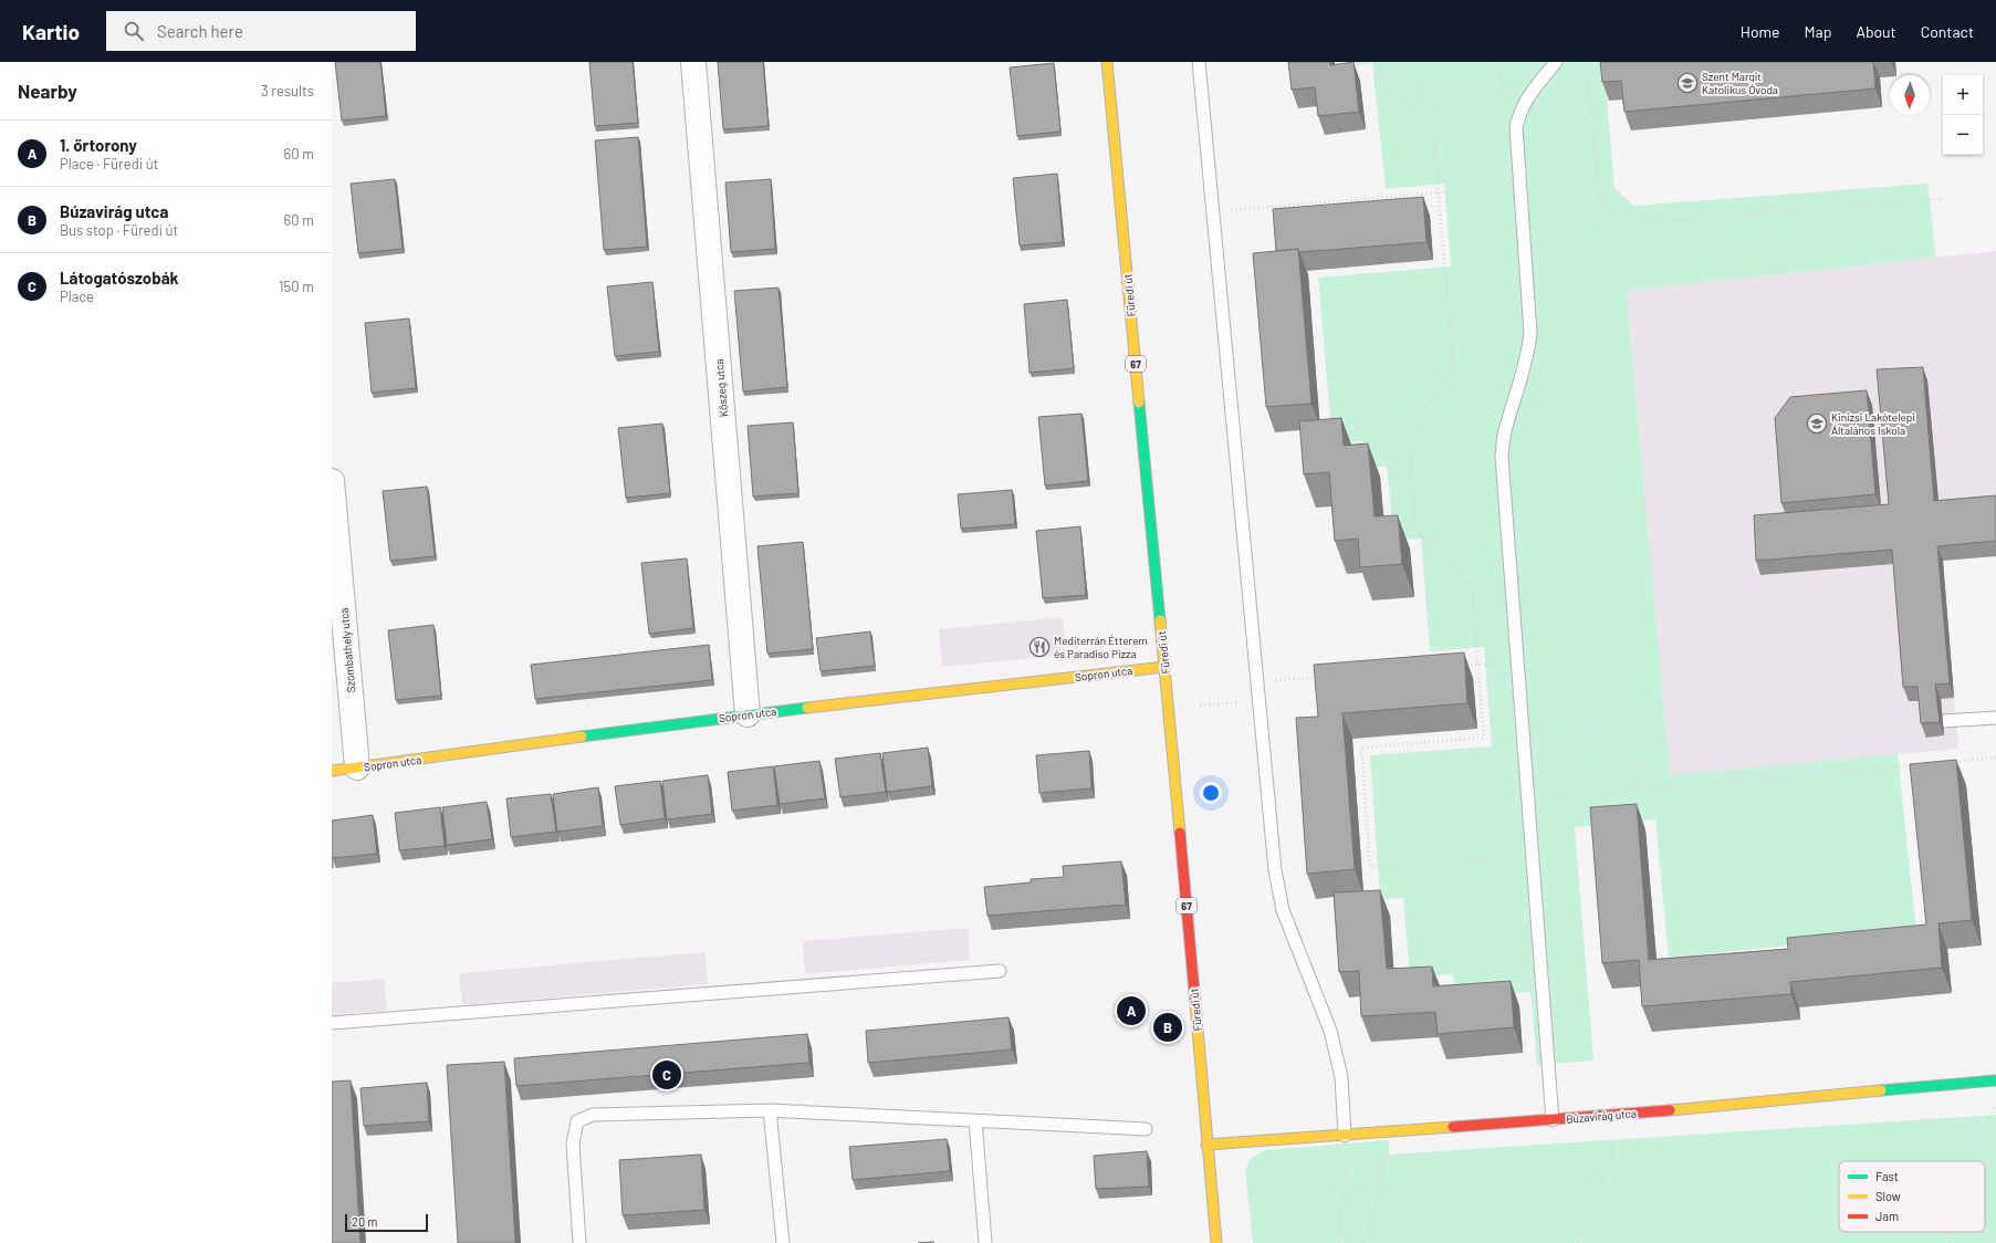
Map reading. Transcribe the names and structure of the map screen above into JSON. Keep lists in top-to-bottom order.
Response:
{
  "streets": {
    "street": [
      "Füredi út",
      "67",
      "Kőszeg utca",
      "Szombathely utca",
      "Sopron utca",
      "Búzavirág utca"
    ]
  },
  "crossings": [
    ["Füredi út", "Sopron utca"],
    ["Füredi út", "Búzavirág utca"],
    ["Kőszeg utca", "Sopron utca"],
    ["Szombathely utca", "Sopron utca"]
  ],
  "places": {
    "school or university": ["Szent Margit Katolikus Óvoda", "Kinizsi Lakótelepi Általános Iskola"],
    "restaurant": ["Mediterrán Étterem és Paradiso Pizza"]
  },
  "legend": ["Fast", "Slow", "Jam"],
  "scale_bar": "20 m",
  "north": "bottom",
  "page": {
    "header": "Kartio",
    "search": "Search here",
    "nav": [
      "Home",
      "Map",
      "About",
      "Contact"
    ],
    "heading": ["Nearby", "3 results"],
    "map_buttons": ["+", "−"],
    "list": [
      {
        "mark": "A",
        "name": "1. őrtorony",
        "note": "Place · Füredi út",
        "value": "60 m"
      },
      {
        "mark": "B",
        "name": "Búzavirág utca",
        "note": "Bus stop · Füredi út",
        "value": "60 m"
      },
      {
        "mark": "C",
        "name": "Látogatószobák",
        "note": "Place",
        "value": "150 m"
      }
    ],
    "pins": ["A", "B", "C"],
    "scale": "20 m"
  }
}
